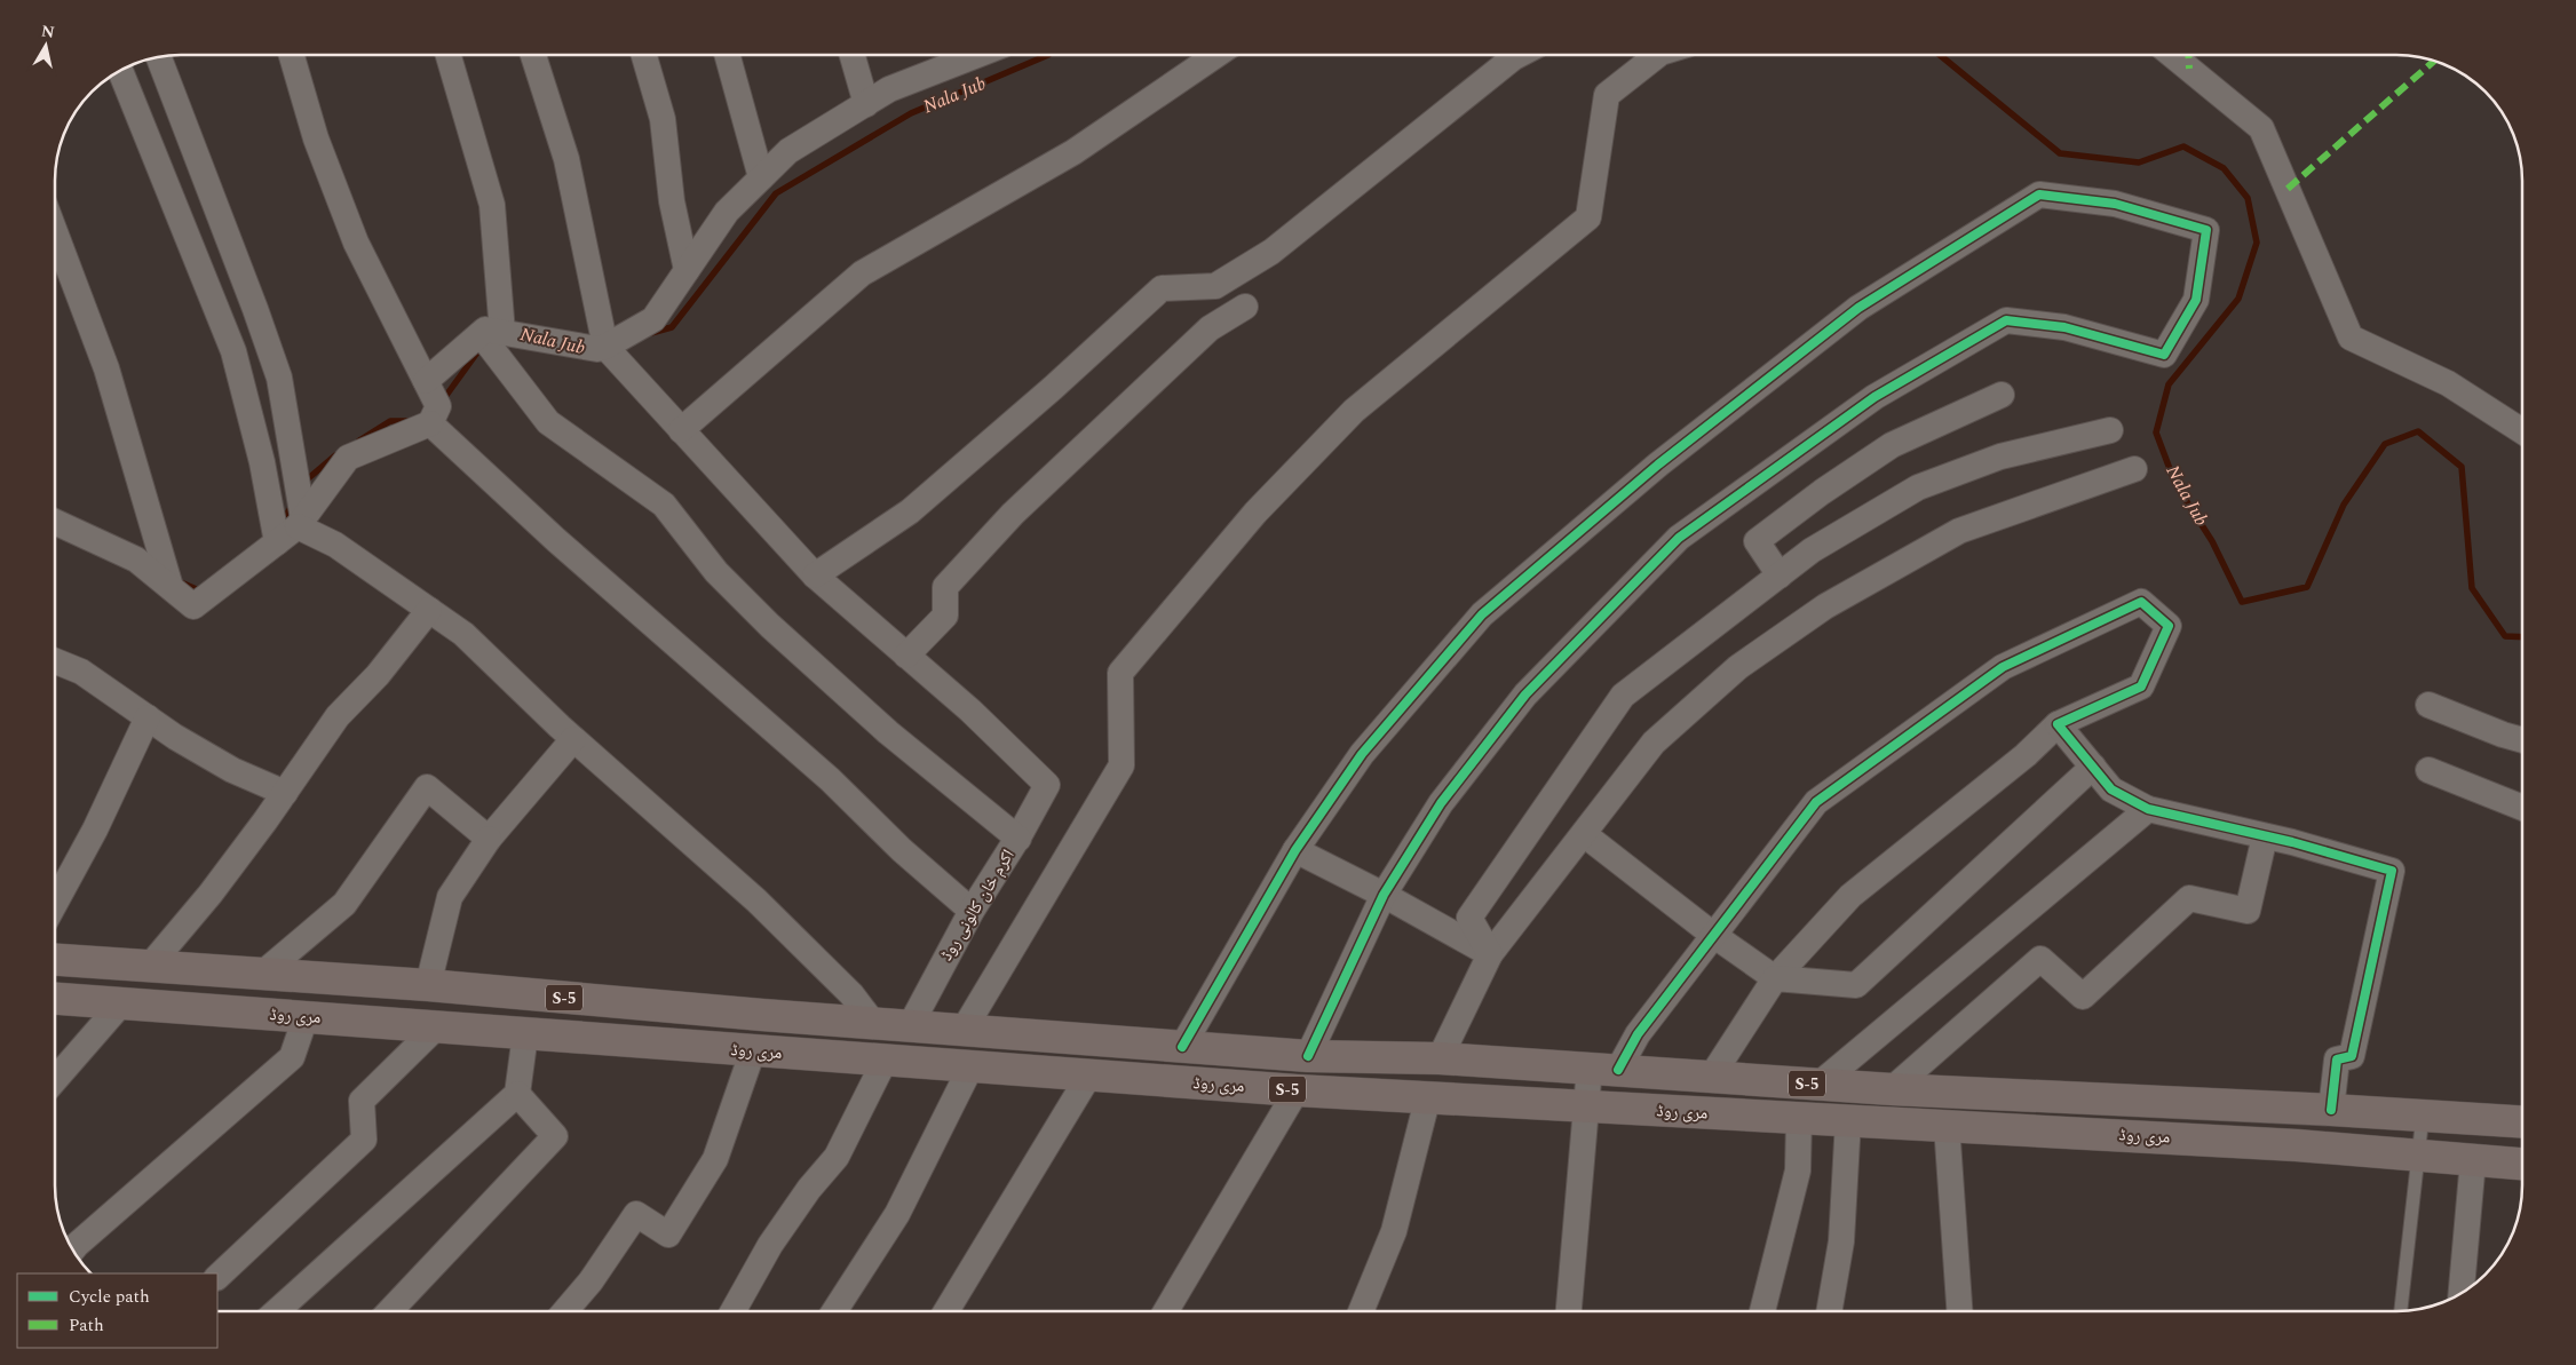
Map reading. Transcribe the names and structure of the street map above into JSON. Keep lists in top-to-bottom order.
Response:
{
  "streets": {
    "main road": ["S-5", "مری روڈ"],
    "street": ["اکرم خان کالونی روڈ"]
  },
  "crossings": [
    ["اکرم خان کالونی روڈ", "مری روڈ"]
  ],
  "water": ["Nala Jub"],
  "legend": ["Cycle path", "Path"],
  "north": "top"
}
